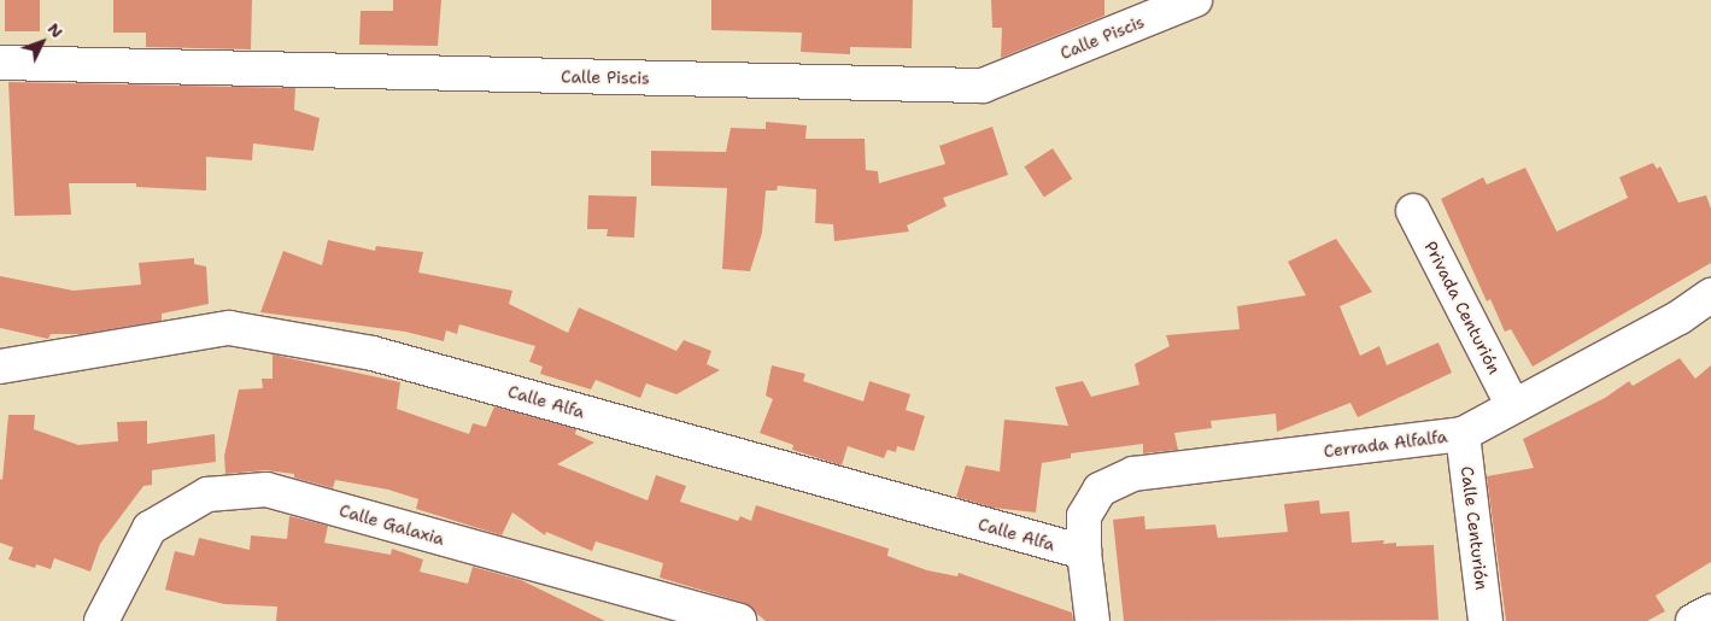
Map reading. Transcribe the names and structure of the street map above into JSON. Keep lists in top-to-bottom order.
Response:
{
  "streets": {
    "street": [
      "Calle Piscis",
      "Privada Centurión",
      "Calle Alfa",
      "Cerrada Alfalfa",
      "Calle Galaxia",
      "Calle Centurión"
    ]
  },
  "crossings": [
    ["Privada Centurión", "Cerrada Alfalfa"],
    ["Calle Alfa", "Cerrada Alfalfa"],
    ["Cerrada Alfalfa", "Calle Centurión"]
  ],
  "north": "top right"
}
